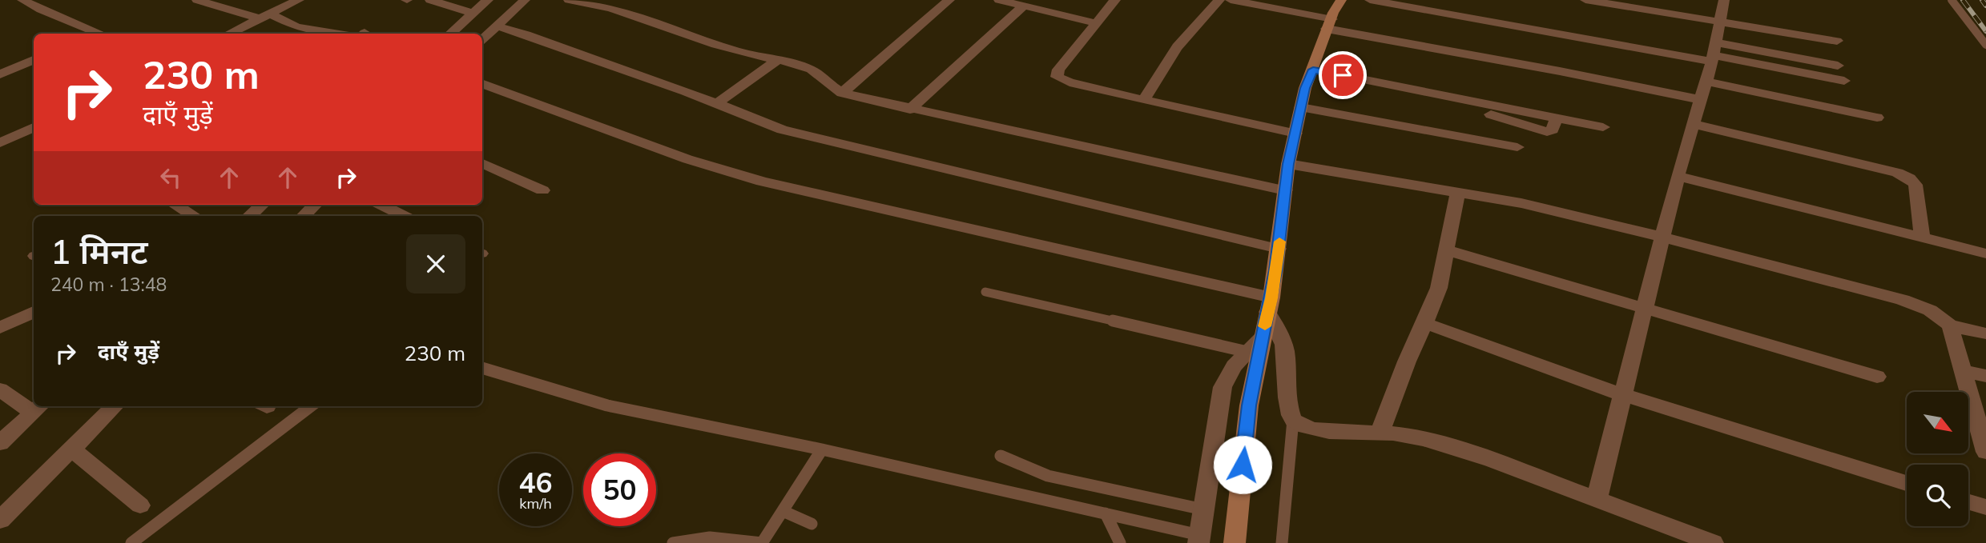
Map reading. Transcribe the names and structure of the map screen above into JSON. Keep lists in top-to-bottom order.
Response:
{
  "north": "bottom right",
  "page": {
    "turn": ["230 m", "दाएँ मुड़ें"],
    "heading": ["1 मिनट", "240 m · 13:48"],
    "list": [
      {
        "name": "दाएँ मुड़ें",
        "value": "230 m"
      }
    ],
    "speed": "46 km/h",
    "limit": "50"
  }
}
